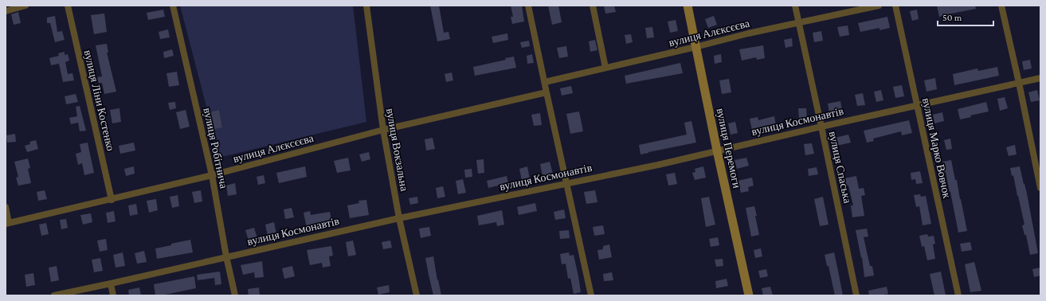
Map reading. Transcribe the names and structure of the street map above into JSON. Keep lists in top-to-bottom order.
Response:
{
  "streets": {
    "main road": ["вулиця Перемоги"],
    "street": [
      "вулиця Алєксєєва",
      "вулиця Ліни Костенко",
      "вулиця Космонавтів",
      "вулиця Робітнича",
      "вулиця Марко Вовчок",
      "вулиця Вокзальна",
      "вулиця Спаська"
    ]
  },
  "crossings": [
    ["вулиця Алєксєєва", "вулиця Ліни Костенко"],
    ["вулиця Алєксєєва", "вулиця Робітнича"],
    ["вулиця Алєксєєва", "вулиця Перемоги"],
    ["вулиця Алєксєєва", "вулиця Вокзальна"],
    ["вулиця Алєксєєва", "вулиця Спаська"],
    ["вулиця Космонавтів", "вулиця Робітнича"],
    ["вулиця Космонавтів", "вулиця Перемоги"],
    ["вулиця Космонавтів", "вулиця Марко Вовчок"],
    ["вулиця Космонавтів", "вулиця Вокзальна"],
    ["вулиця Космонавтів", "вулиця Спаська"]
  ],
  "scale_bar": "50 m"
}
